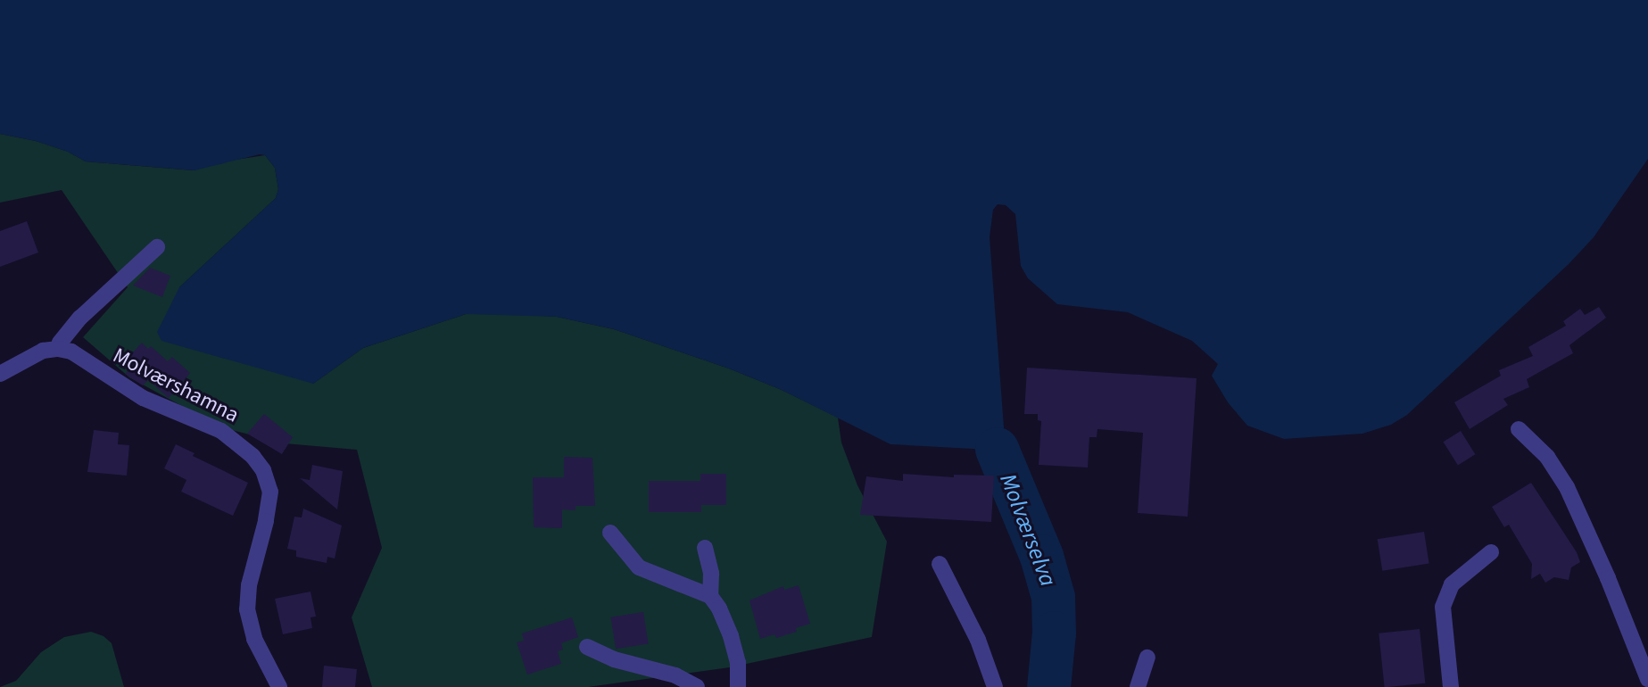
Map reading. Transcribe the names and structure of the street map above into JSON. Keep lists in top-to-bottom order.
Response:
{
  "streets": {
    "street": ["Molværshamna"]
  },
  "water": ["Molværselva"]
}
